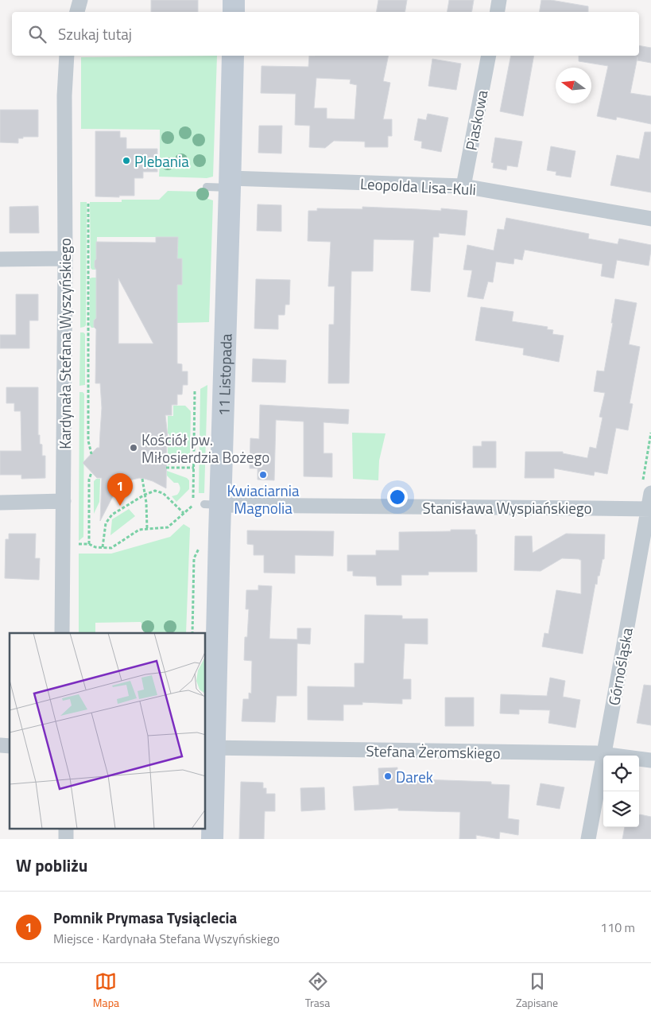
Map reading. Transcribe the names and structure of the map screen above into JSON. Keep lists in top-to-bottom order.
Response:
{
  "streets": {
    "street": [
      "Piaskowa",
      "Leopolda Lisa-Kuli",
      "Kardynała Stefana Wyszyńskiego",
      "11 Listopada",
      "Stanisława Wyspiańskiego",
      "Górnośląska",
      "Stefana Żeromskiego"
    ]
  },
  "crossings": [
    ["Piaskowa", "Leopolda Lisa-Kuli"],
    ["Leopolda Lisa-Kuli", "11 Listopada"],
    ["11 Listopada", "Stanisława Wyspiańskiego"],
    ["11 Listopada", "Stefana Żeromskiego"],
    ["Stanisława Wyspiańskiego", "Górnośląska"],
    ["Górnośląska", "Stefana Żeromskiego"]
  ],
  "places": [
    "Plebania",
    "Kościół pw. Miłosierdzia Bożego",
    "Kwiaciarnia Magnolia",
    "Darek"
  ],
  "north": "left",
  "page": {
    "search": "Szukaj tutaj",
    "pins": "1",
    "heading": "W pobliżu",
    "list": [
      {
        "mark": "1",
        "name": "Pomnik Prymasa Tysiąclecia",
        "note": "Miejsce · Kardynała Stefana Wyszyńskiego",
        "value": "110 m"
      }
    ],
    "nav": ["Mapa", "Trasa", "Zapisane"]
  }
}
